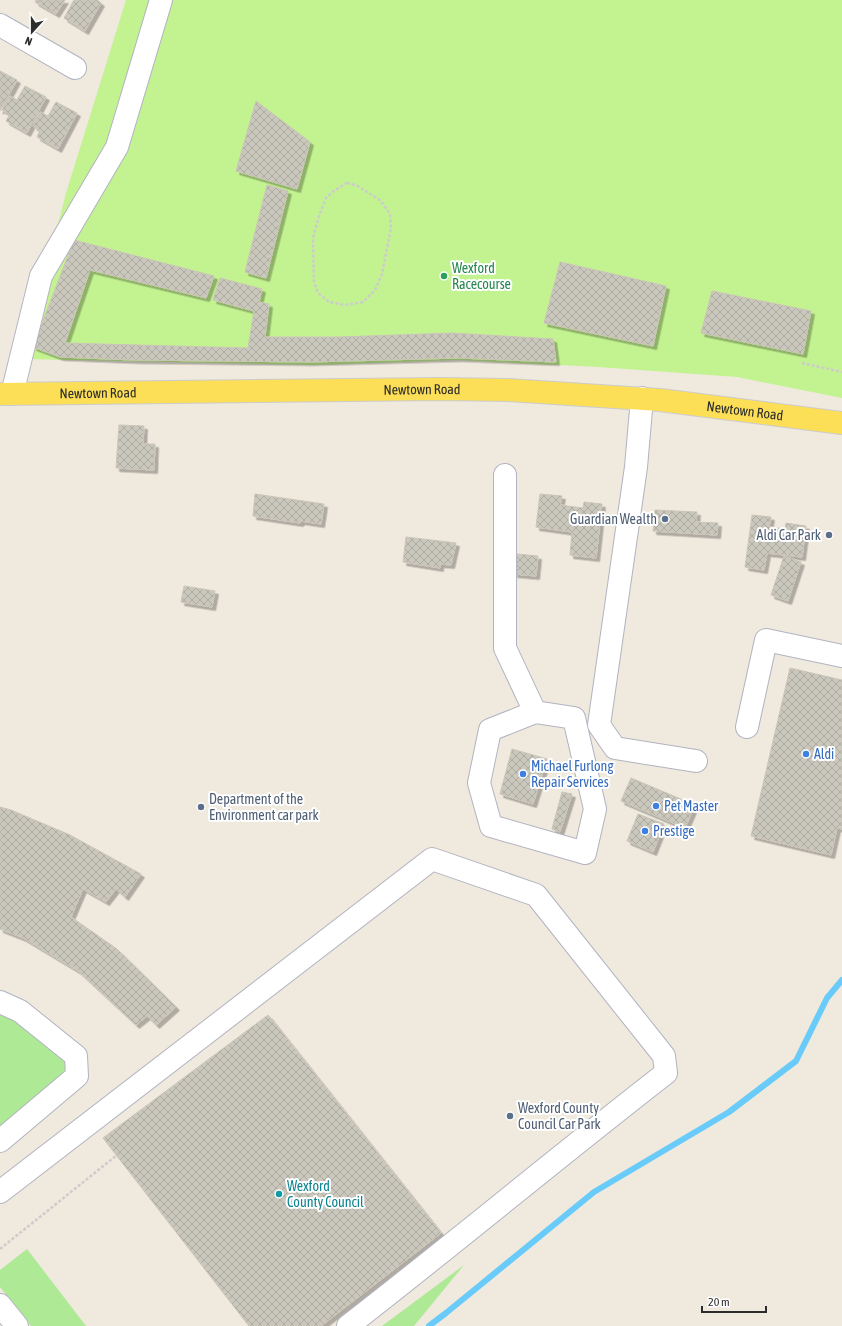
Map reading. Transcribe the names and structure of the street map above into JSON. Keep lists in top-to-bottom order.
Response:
{
  "streets": {
    "main road": ["Newtown Road"]
  },
  "places": [
    "Wexford Racecourse",
    "Guardian Wealth",
    "Aldi Car Park",
    "Aldi",
    "Michael Furlong Repair Services",
    "Pet Master",
    "Department of the Environment car park",
    "Prestige",
    "Wexford County Council Car Park",
    "Wexford County Council"
  ],
  "scale_bar": "20 m",
  "north": "bottom"
}
